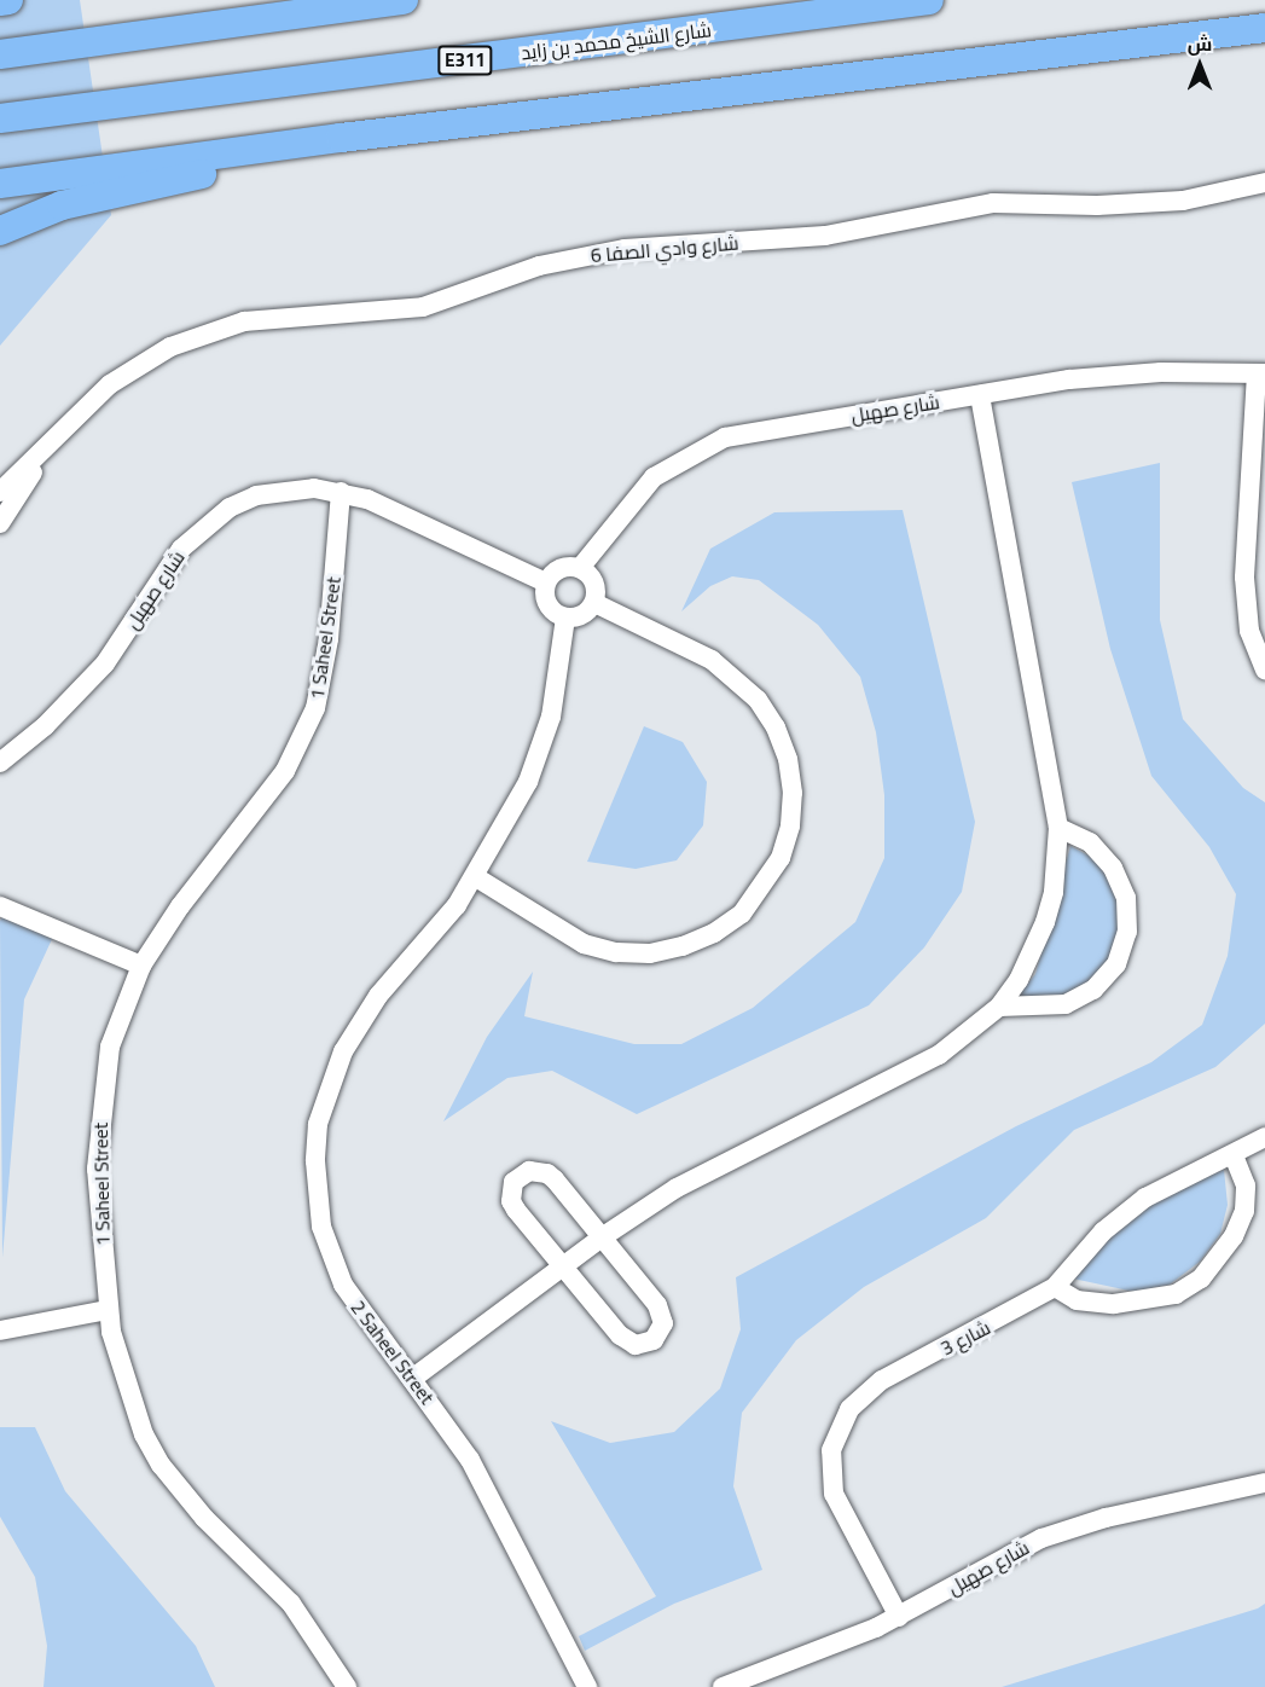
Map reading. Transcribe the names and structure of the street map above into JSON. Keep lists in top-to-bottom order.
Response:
{
  "streets": {
    "highway": ["شارع الشيخ محمد بن زايد", "E311"],
    "street": [
      "شارع وادي الصفا 6",
      "شارع صهيل",
      "1 Saheel Street",
      "3 شارع",
      "2 Saheel Street"
    ]
  },
  "crossings": [
    ["شارع صهيل", "1 Saheel Street"],
    ["شارع صهيل", "3 شارع"],
    ["شارع صهيل", "2 Saheel Street"]
  ],
  "north": "top"
}
